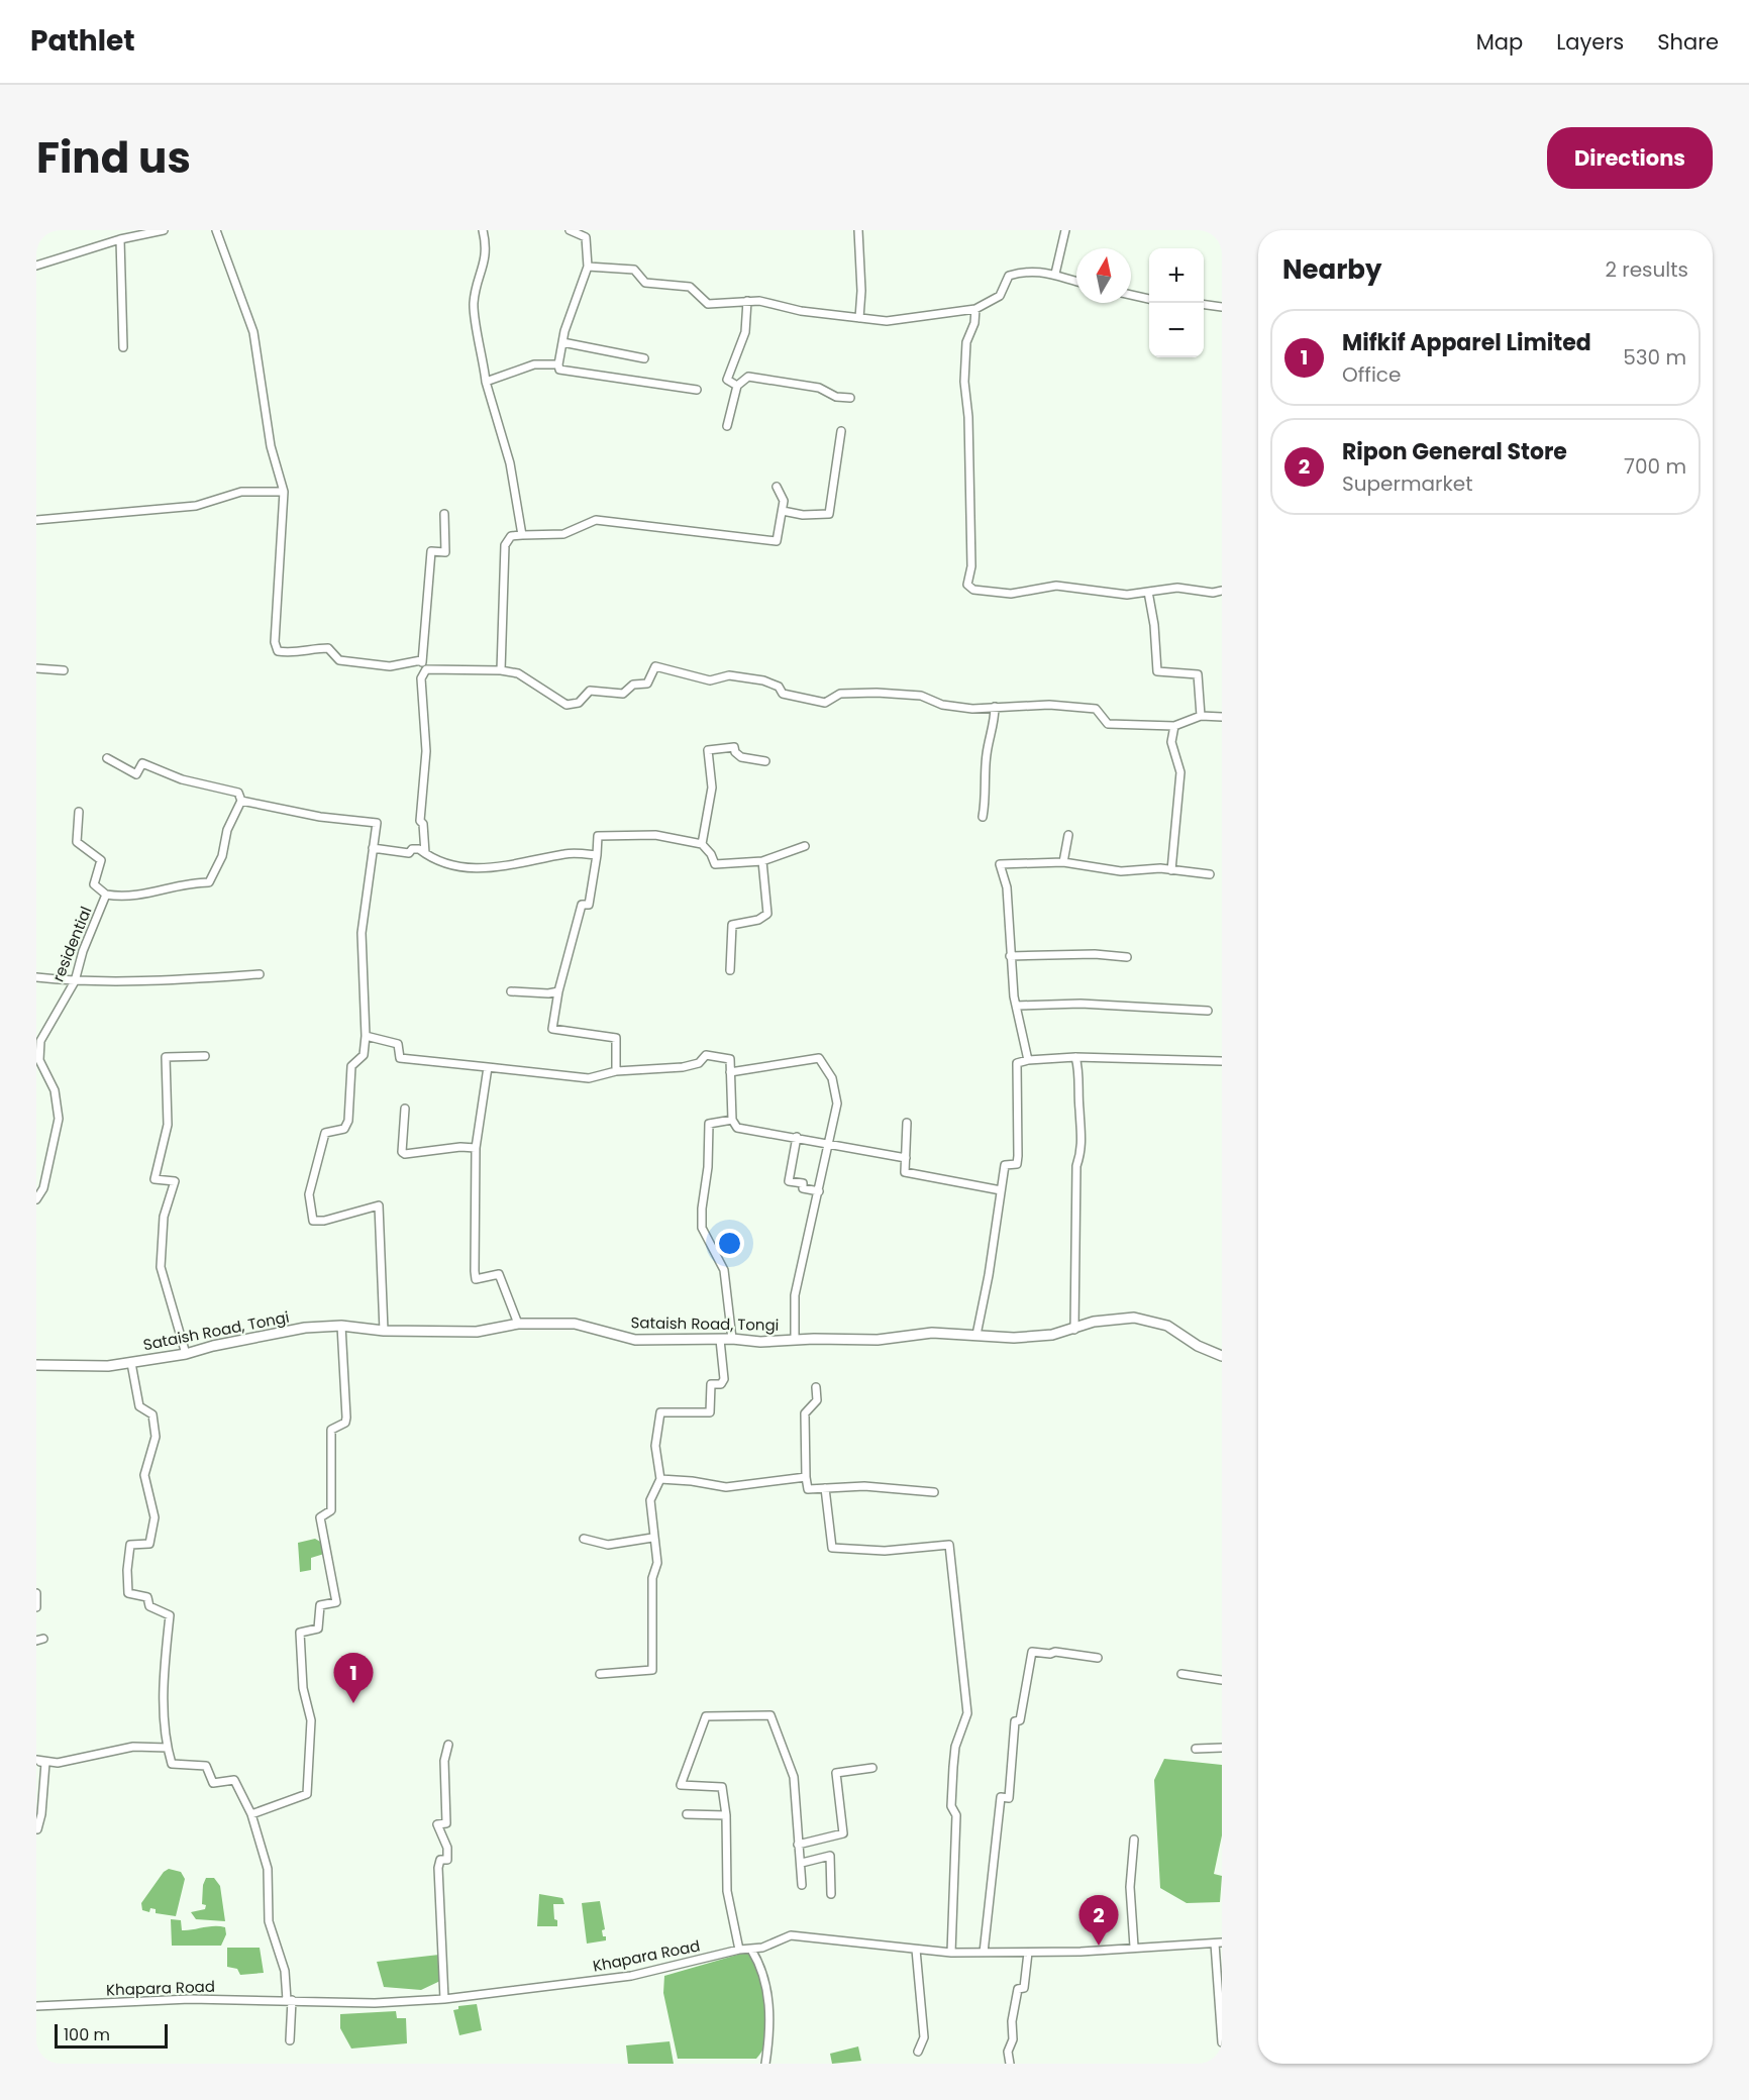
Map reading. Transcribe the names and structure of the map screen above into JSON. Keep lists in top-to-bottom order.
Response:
{
  "streets": {
    "street": ["residential", "Sataish Road, Tongi", "Khapara Road"]
  },
  "scale_bar": "100 m",
  "north": "top",
  "page": {
    "header": "Pathlet",
    "nav": ["Map", "Layers", "Share"],
    "title": "Find us",
    "buttons": "Directions",
    "heading": ["Nearby", "2 results"],
    "map_buttons": ["+", "−"],
    "list": [
      {
        "mark": "1",
        "name": "Mifkif Apparel Limited",
        "note": "Office",
        "value": "530 m"
      },
      {
        "mark": "2",
        "name": "Ripon General Store",
        "note": "Supermarket",
        "value": "700 m"
      }
    ],
    "pins": ["1", "2"],
    "scale": "100 m"
  }
}
